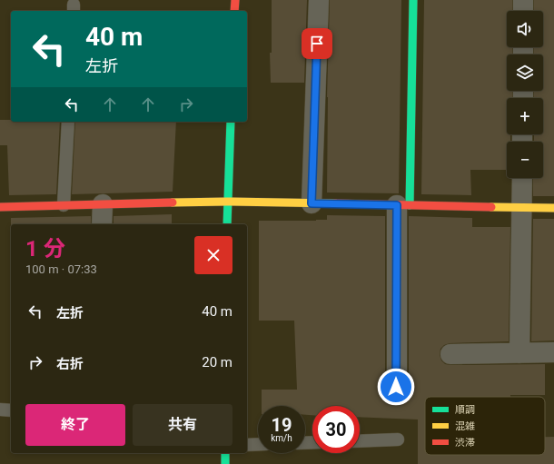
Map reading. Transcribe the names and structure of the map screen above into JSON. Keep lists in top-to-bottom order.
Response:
{
  "legend": ["順調", "混雑", "渋滞"],
  "page": {
    "map_buttons": ["+", "−"],
    "turn": ["40 m", "左折"],
    "heading": ["1 分", "100 m · 07:33"],
    "list": [
      {
        "name": "左折",
        "value": "40 m"
      },
      {
        "name": "右折",
        "value": "20 m"
      }
    ],
    "buttons": ["終了", "共有"],
    "speed": "19 km/h",
    "limit": "30"
  }
}
